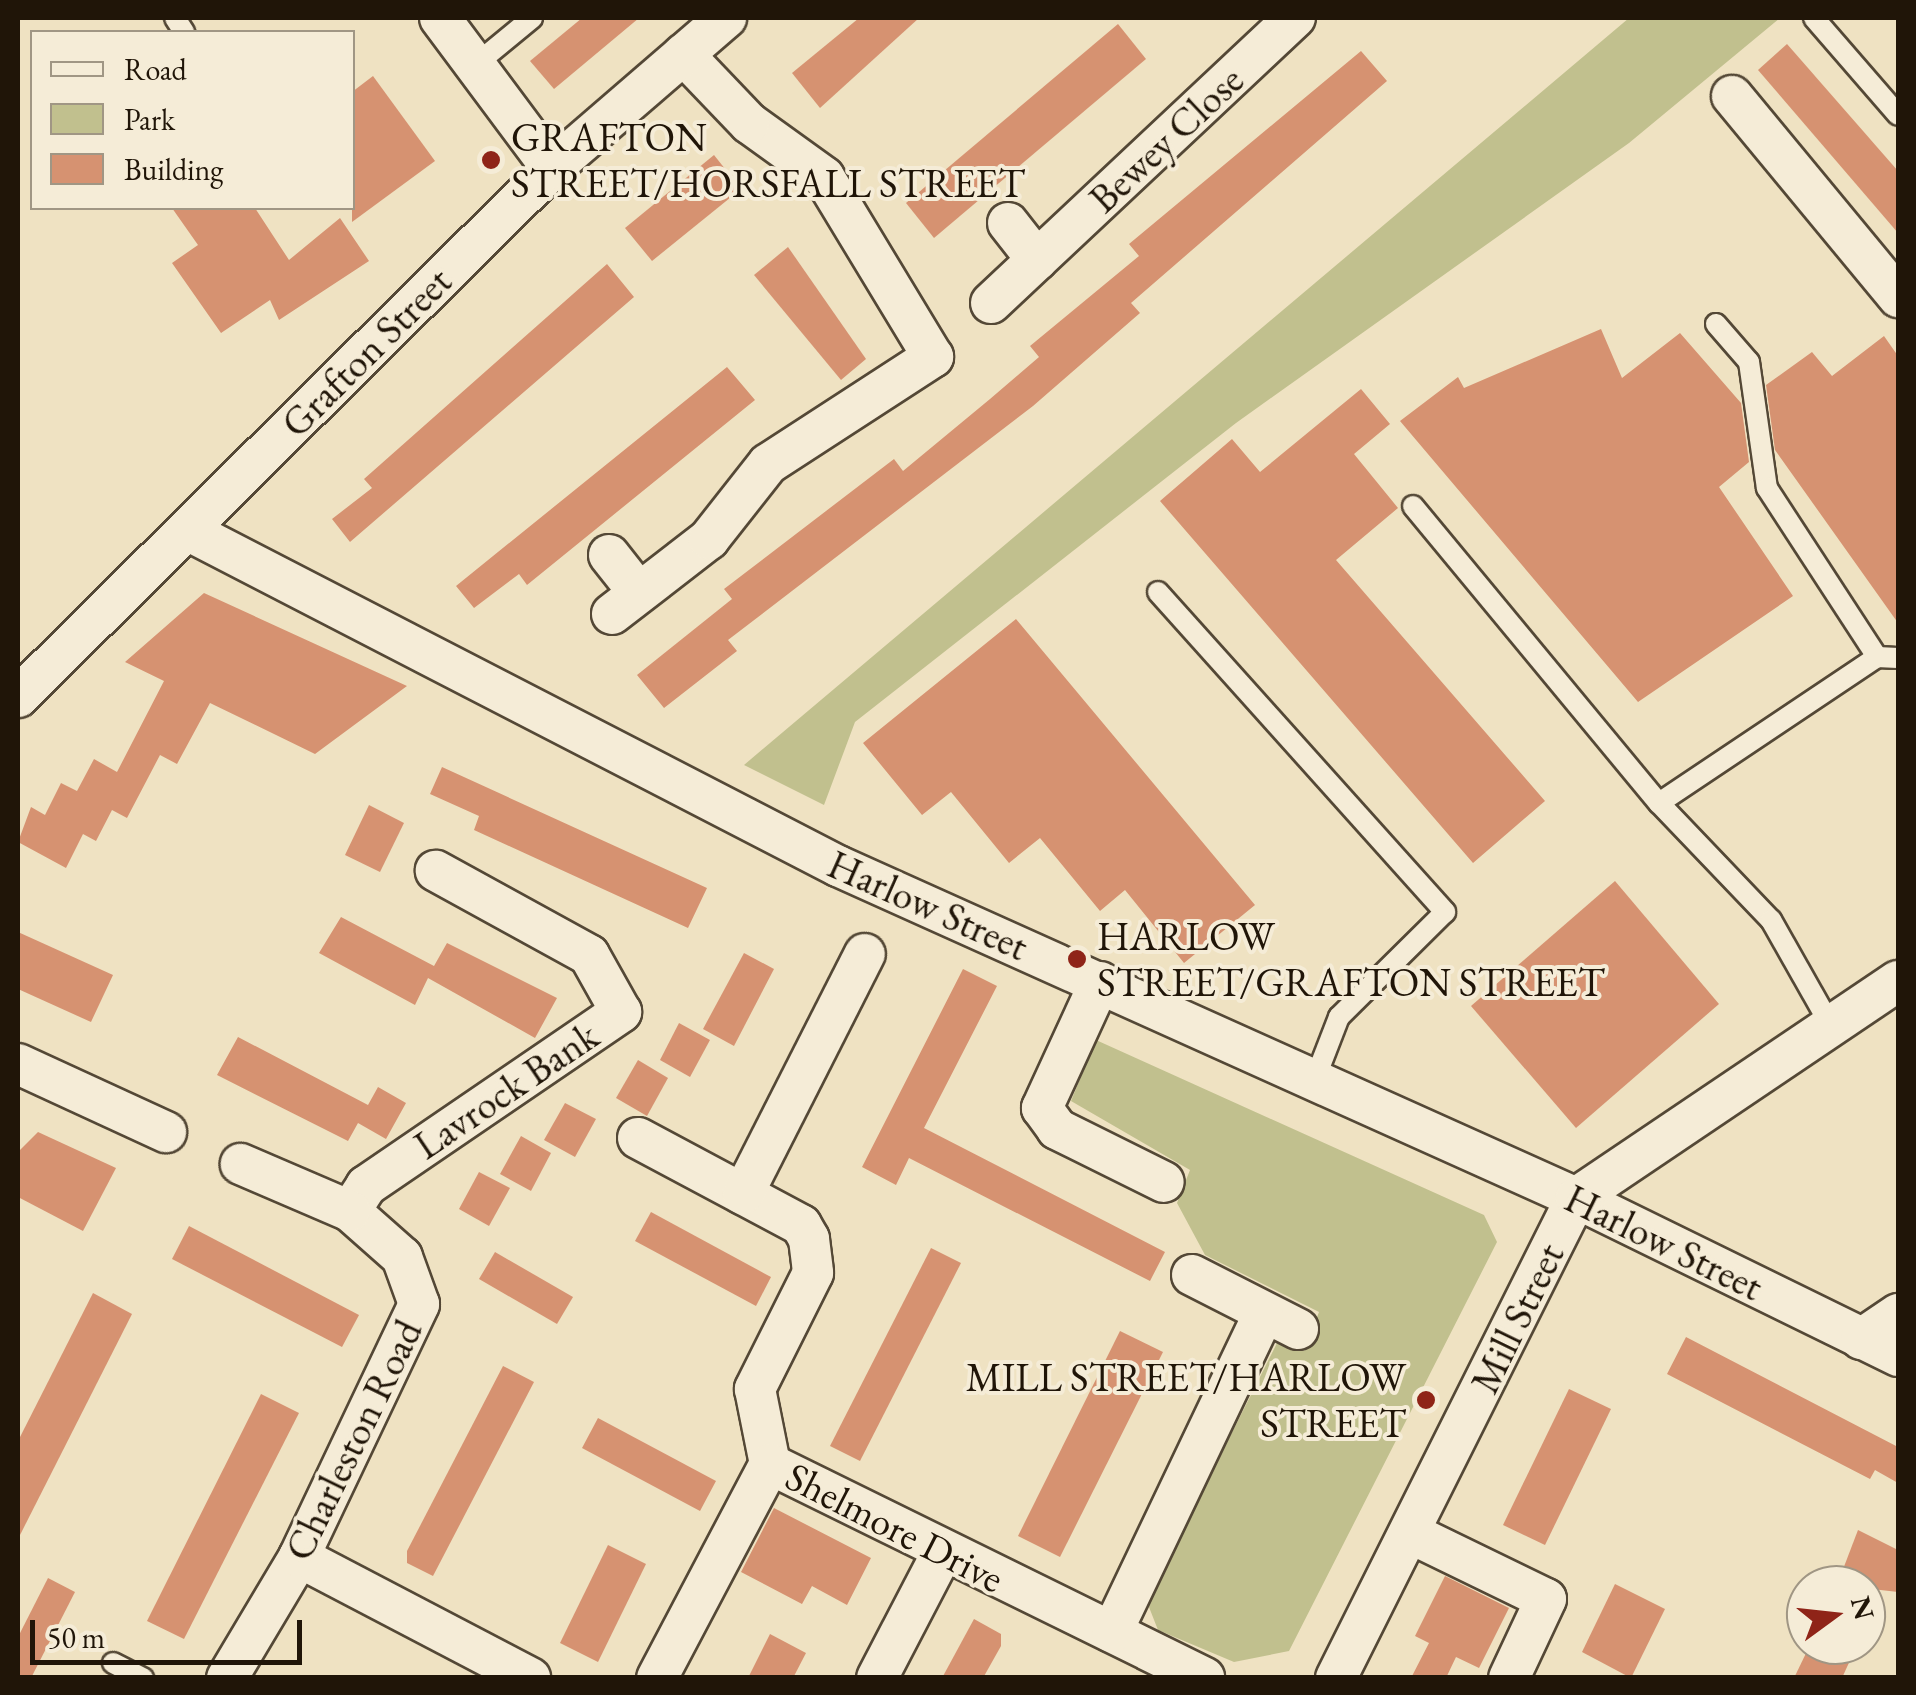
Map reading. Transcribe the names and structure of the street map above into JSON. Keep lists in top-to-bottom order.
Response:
{
  "streets": {
    "street": [
      "Bewey Close",
      "Grafton Street",
      "Harlow Street",
      "Lavrock Bank",
      "Mill Street",
      "Charleston Road",
      "Shelmore Drive"
    ]
  },
  "crossings": [
    ["Grafton Street", "Harlow Street"],
    ["Harlow Street", "Mill Street"],
    ["Lavrock Bank", "Charleston Road"]
  ],
  "places": ["GRAFTON STREET/HORSFALL STREET", "HARLOW STREET/GRAFTON STREET", "MILL STREET/HARLOW STREET"],
  "legend": ["Road", "Park", "Building"],
  "scale_bar": "50 m",
  "north": "right"
}
